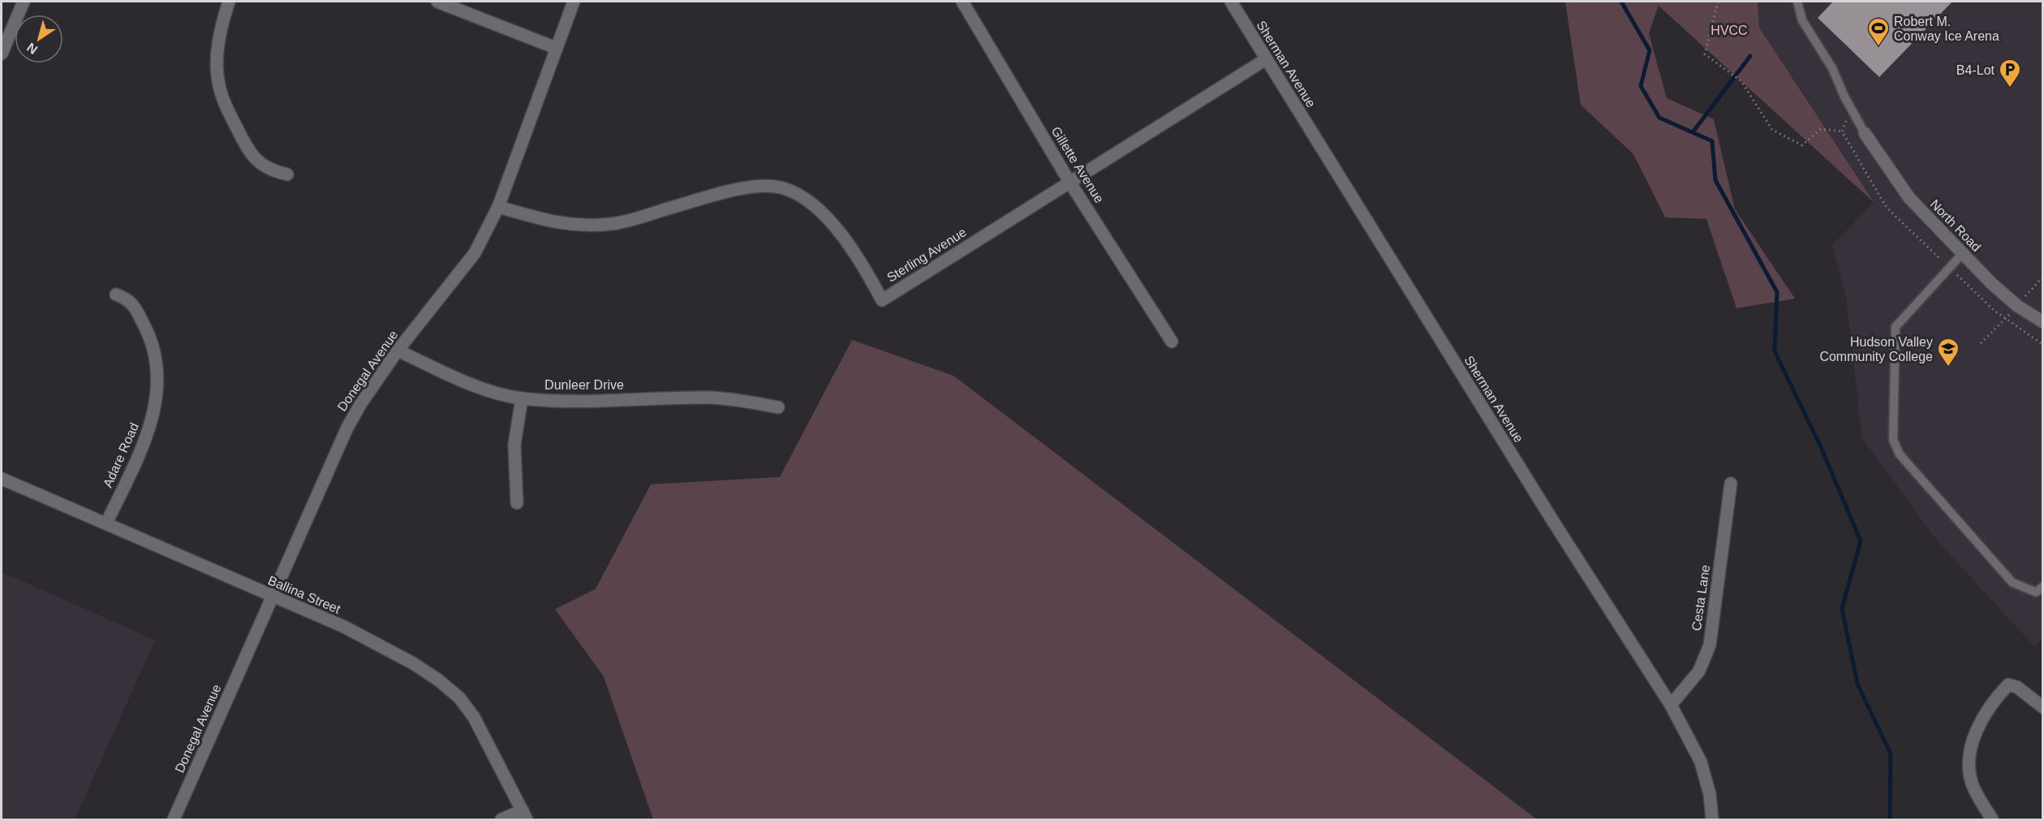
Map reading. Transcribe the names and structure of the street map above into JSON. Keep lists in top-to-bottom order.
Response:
{
  "streets": {
    "street": [
      "Sherman Avenue",
      "Gillette Avenue",
      "North Road",
      "Sterling Avenue",
      "Donegal Avenue",
      "Dunleer Drive",
      "Adare Road",
      "Ballina Street",
      "Cesta Lane"
    ]
  },
  "crossings": [
    ["Sherman Avenue", "Sterling Avenue"],
    ["Sherman Avenue", "Cesta Lane"],
    ["Gillette Avenue", "Sterling Avenue"],
    ["Sterling Avenue", "Donegal Avenue"],
    ["Donegal Avenue", "Dunleer Drive"],
    ["Donegal Avenue", "Ballina Street"],
    ["Adare Road", "Ballina Street"]
  ],
  "parks": ["HVCC"],
  "places": {
    "sports": ["Robert M. Conway Ice Arena"],
    "parking": ["B4-Lot"],
    "school or university": ["Hudson Valley Community College"]
  },
  "north": "bottom left"
}
